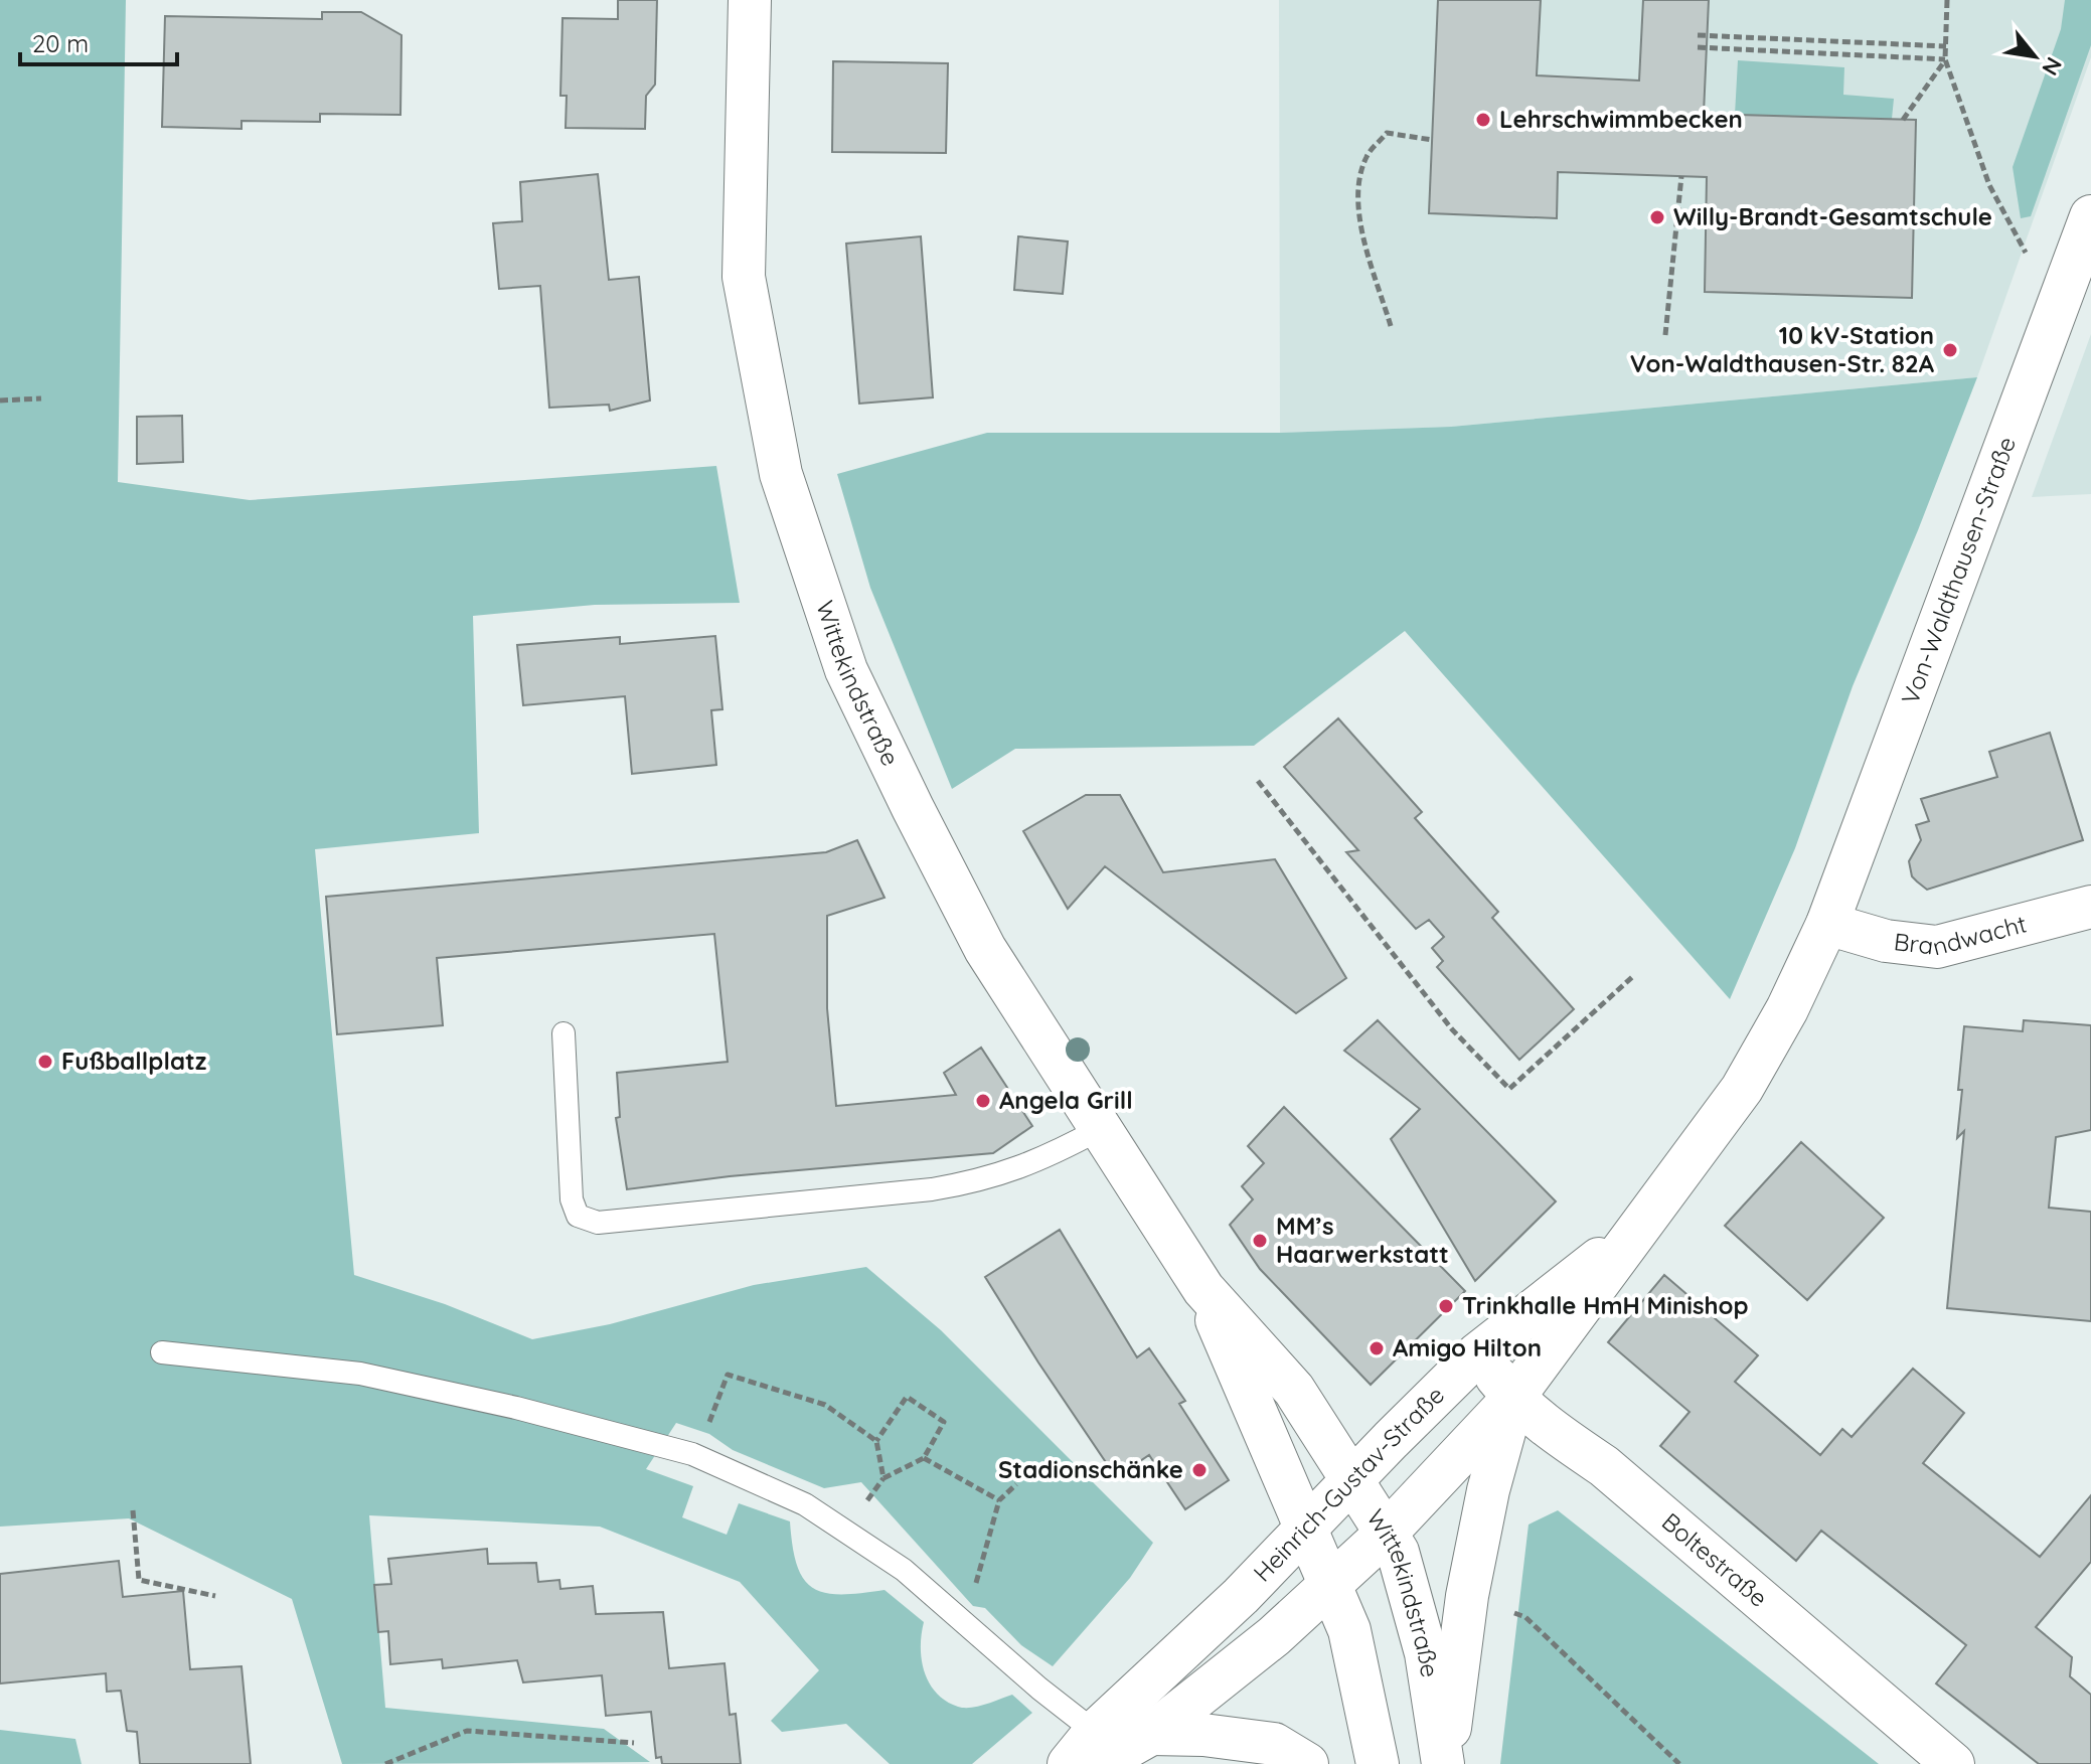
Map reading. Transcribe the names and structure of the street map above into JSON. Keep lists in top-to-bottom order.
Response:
{
  "streets": {
    "street": [
      "Von-Waldthausen-Straße",
      "Wittekindstraße",
      "Brandwacht",
      "Heinrich-Gustav-Straße",
      "Boltestraße"
    ]
  },
  "crossings": [
    ["Von-Waldthausen-Straße", "Brandwacht"],
    ["Von-Waldthausen-Straße", "Heinrich-Gustav-Straße"],
    ["Wittekindstraße", "Heinrich-Gustav-Straße"],
    ["Brandwacht", "Heinrich-Gustav-Straße"],
    ["Heinrich-Gustav-Straße", "Boltestraße"]
  ],
  "places": [
    "Lehrschwimmbecken",
    "Willy-Brandt-Gesamtschule",
    "10 kV-Station Von-Waldthausen-Str. 82A",
    "Fußballplatz",
    "Angela Grill",
    "MM’s Haarwerkstatt",
    "Trinkhalle HmH Minishop",
    "Amigo Hilton",
    "Stadionschänke"
  ],
  "scale_bar": "20 m",
  "north": "bottom right"
}
